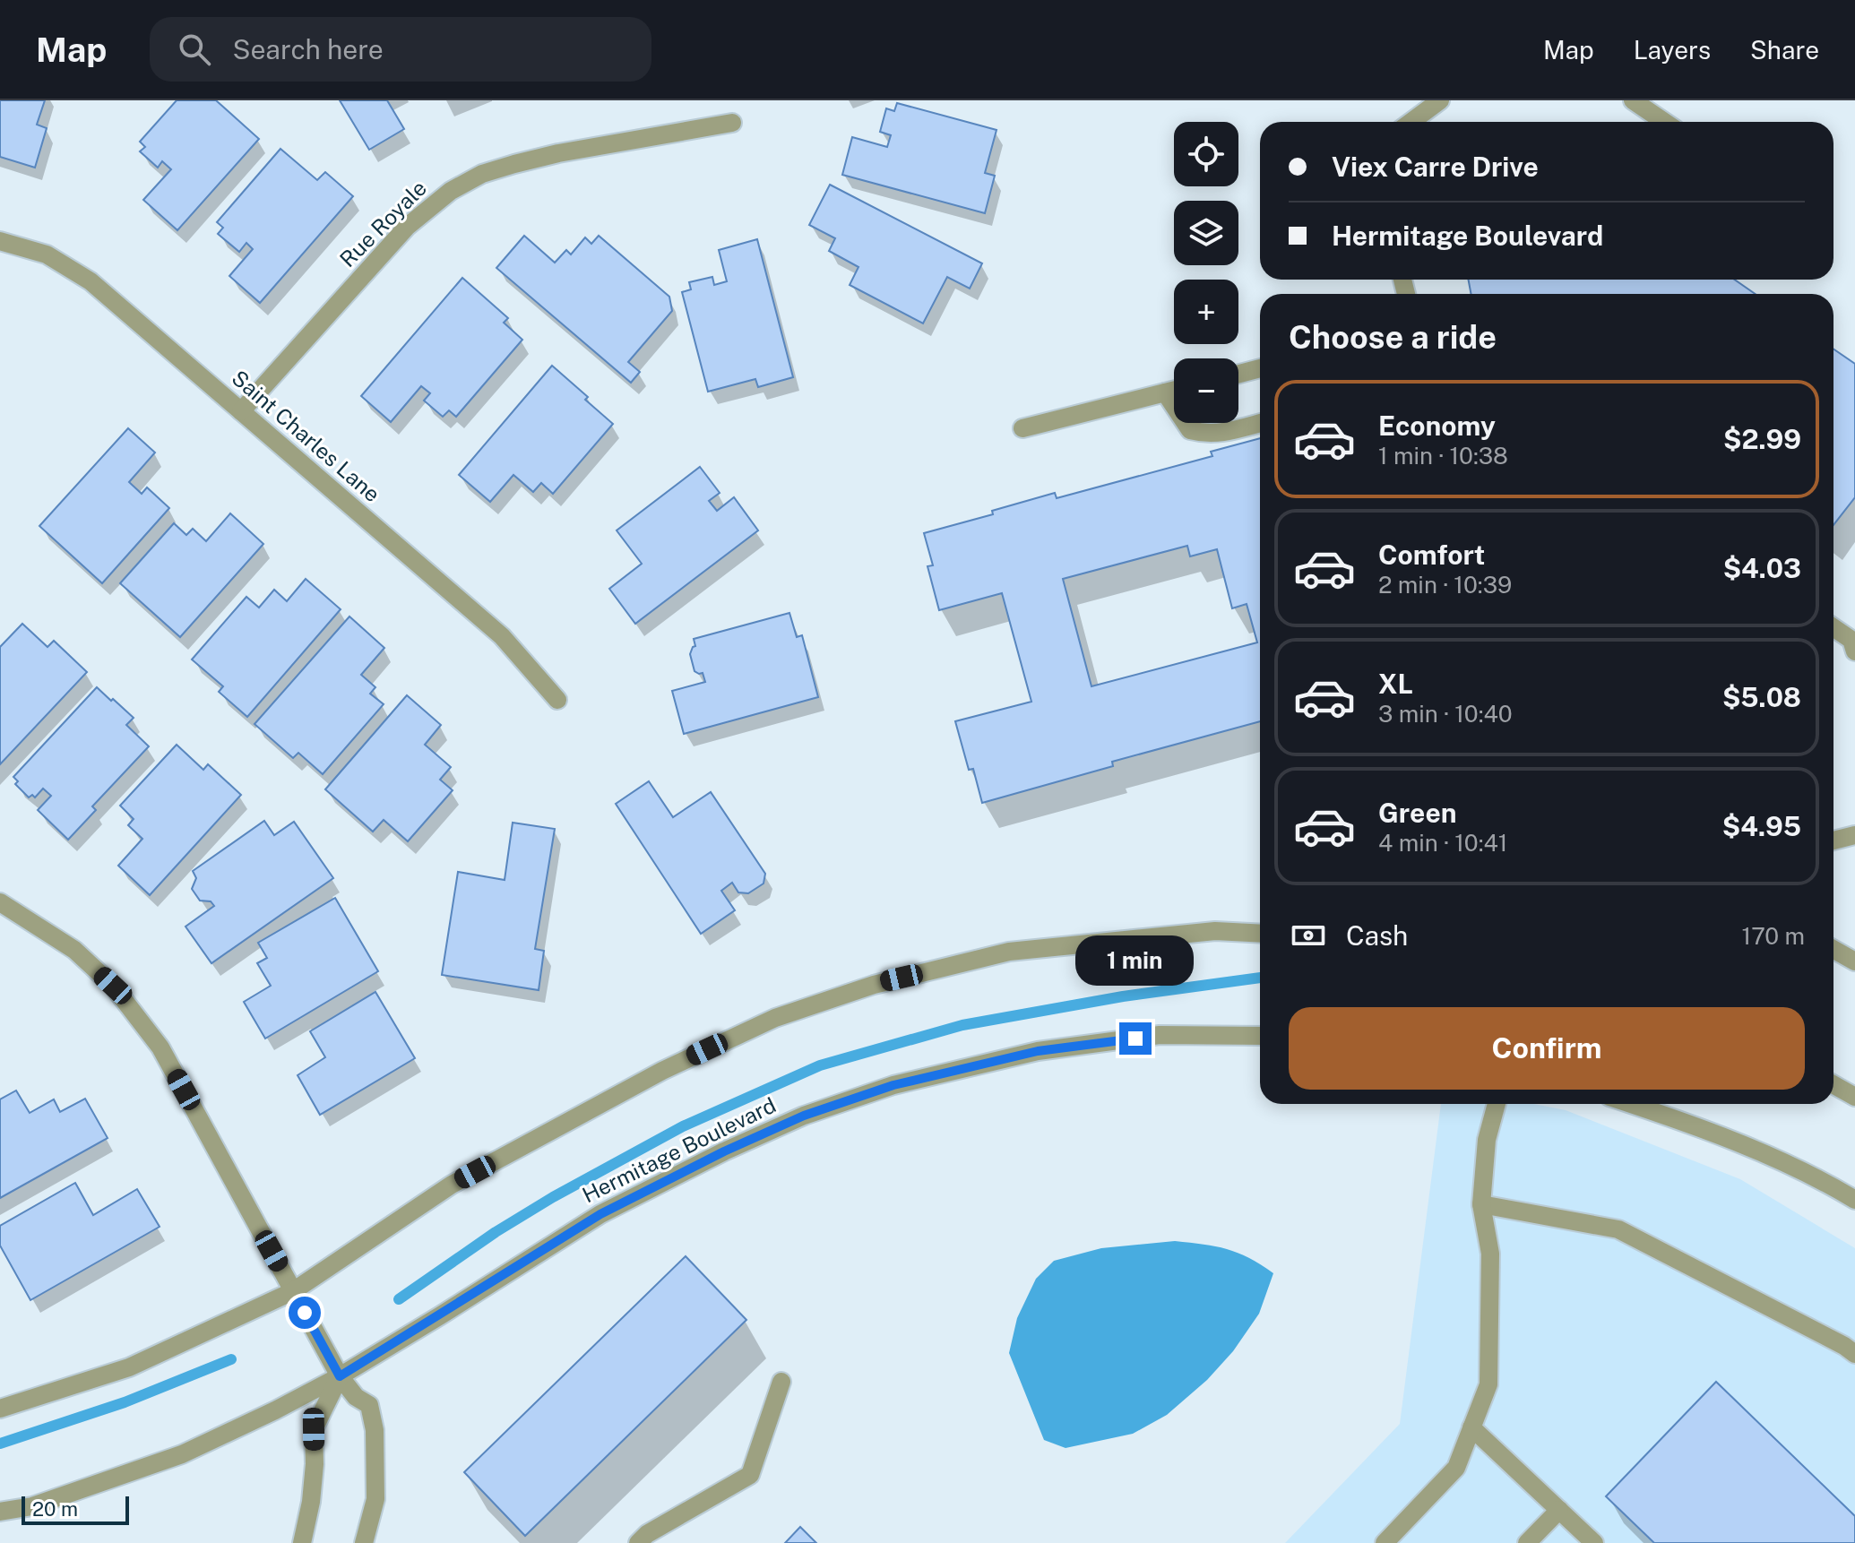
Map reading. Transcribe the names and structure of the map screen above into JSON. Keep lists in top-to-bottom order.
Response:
{
  "streets": {
    "street": ["Rue Royale", "Saint Charles Lane", "Hermitage Boulevard"]
  },
  "crossings": [
    ["Rue Royale", "Saint Charles Lane"]
  ],
  "scale_bar": "20 m",
  "page": {
    "header": "Map",
    "search": "Search here",
    "nav": ["Map", "Layers", "Share"],
    "map_buttons": ["+", "−"],
    "banner": ["Viex Carre Drive", "Hermitage Boulevard"],
    "heading": "Choose a ride",
    "list": [
      {
        "name": "Economy",
        "note": "1 min · 10:38",
        "value": "$2.99"
      },
      {
        "name": "Comfort",
        "note": "2 min · 10:39",
        "value": "$4.03"
      },
      {
        "name": "XL",
        "note": "3 min · 10:40",
        "value": "$5.08"
      },
      {
        "name": "Green",
        "note": "4 min · 10:41",
        "value": "$4.95"
      }
    ],
    "pay": ["Cash", "170 m"],
    "bubble": "1 min",
    "buttons": "Confirm",
    "scale": "20 m"
  }
}
